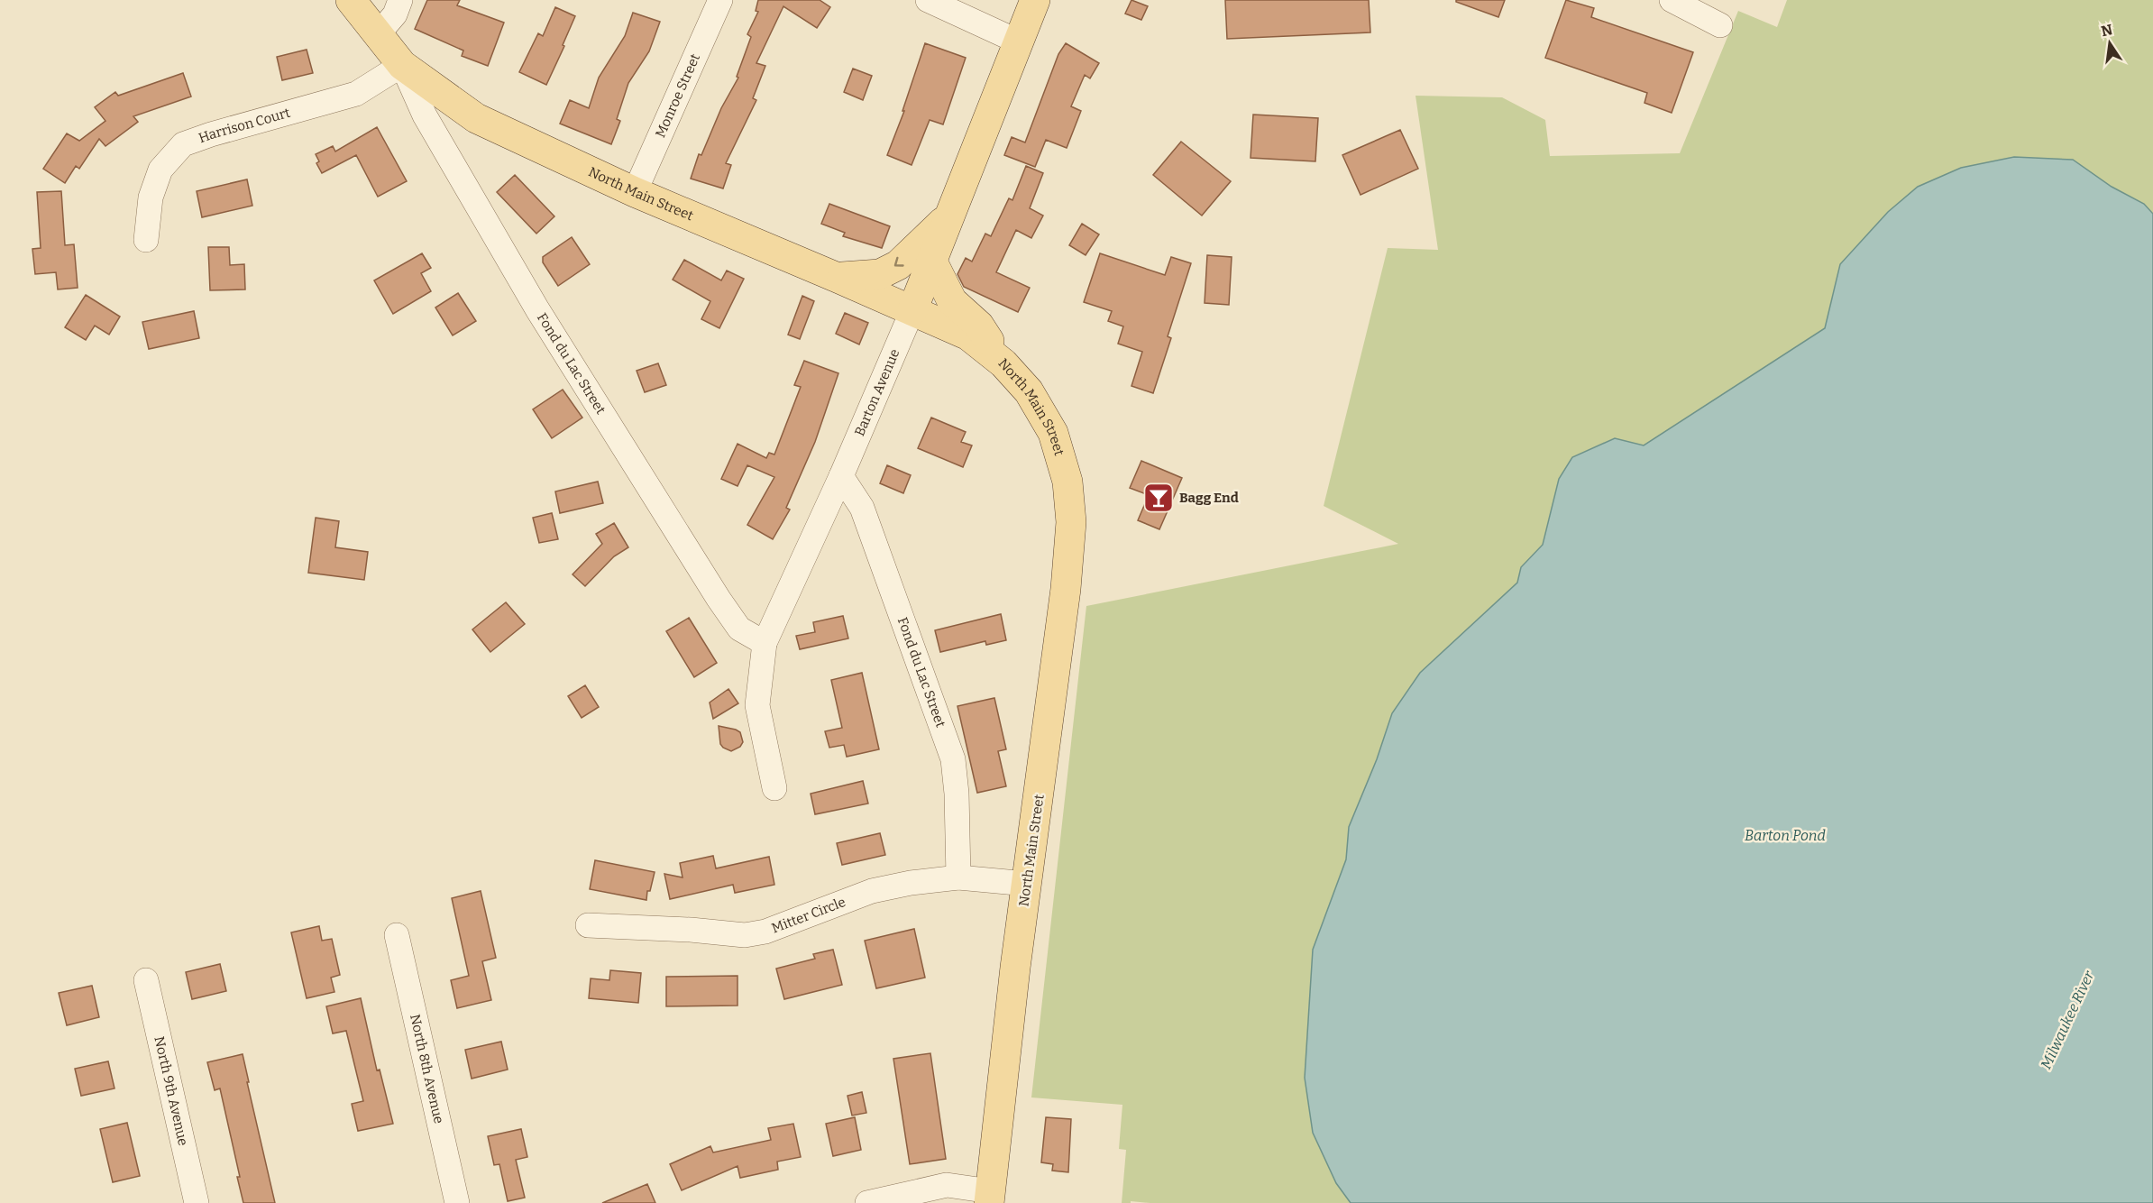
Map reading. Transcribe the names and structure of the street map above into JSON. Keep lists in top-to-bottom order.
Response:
{
  "streets": {
    "main road": ["North Main Street", "Barton Avenue"],
    "street": [
      "Monroe Street",
      "Harrison Court",
      "Fond du Lac Street",
      "Mitter Circle",
      "North 8th Avenue",
      "North 9th Avenue"
    ]
  },
  "crossings": [
    ["Monroe Street", "North Main Street"],
    ["Harrison Court", "North Main Street"],
    ["Harrison Court", "Fond du Lac Street"],
    ["North Main Street", "Fond du Lac Street"],
    ["North Main Street", "Barton Avenue"],
    ["North Main Street", "Mitter Circle"],
    ["Fond du Lac Street", "Barton Avenue"],
    ["Fond du Lac Street", "Mitter Circle"]
  ],
  "water": ["Barton Pond", "Milwaukee River"],
  "places": {
    "bar": ["Bagg End"]
  },
  "north": "top"
}
